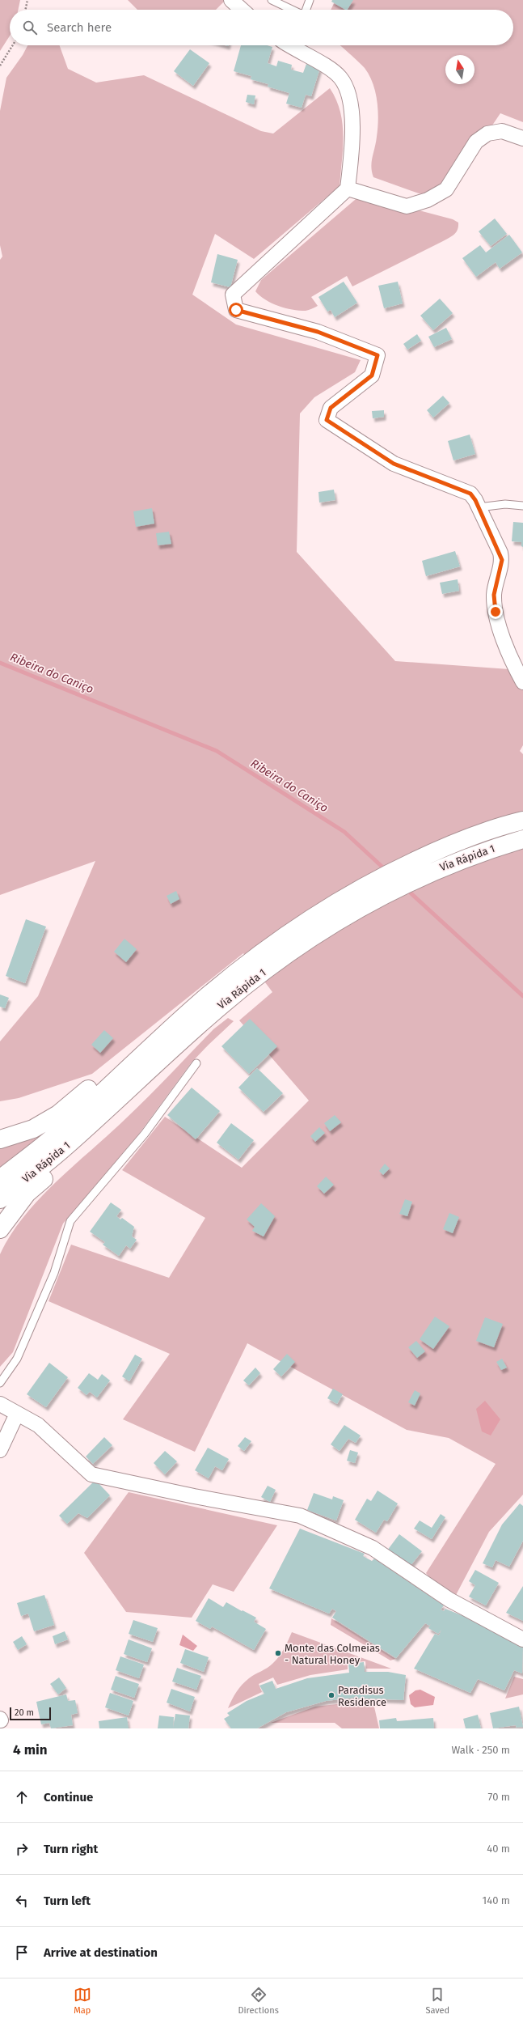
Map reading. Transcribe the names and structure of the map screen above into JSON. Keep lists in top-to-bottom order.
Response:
{
  "streets": {
    "highway": ["Via Rápida 1"]
  },
  "water": ["Ribeira do Caniço"],
  "places": ["Monte das Colmeias - Natural Honey", "Paradisus Residence"],
  "scale_bar": "20 m",
  "north": "top",
  "page": {
    "search": "Search here",
    "scale": "20 m",
    "heading": ["4 min", "Walk · 250 m"],
    "list": [
      ["Continue", "70 m"],
      ["Turn right", "40 m"],
      ["Turn left", "140 m"],
      "Arrive at destination"
    ],
    "nav": ["Map", "Directions", "Saved"]
  }
}
